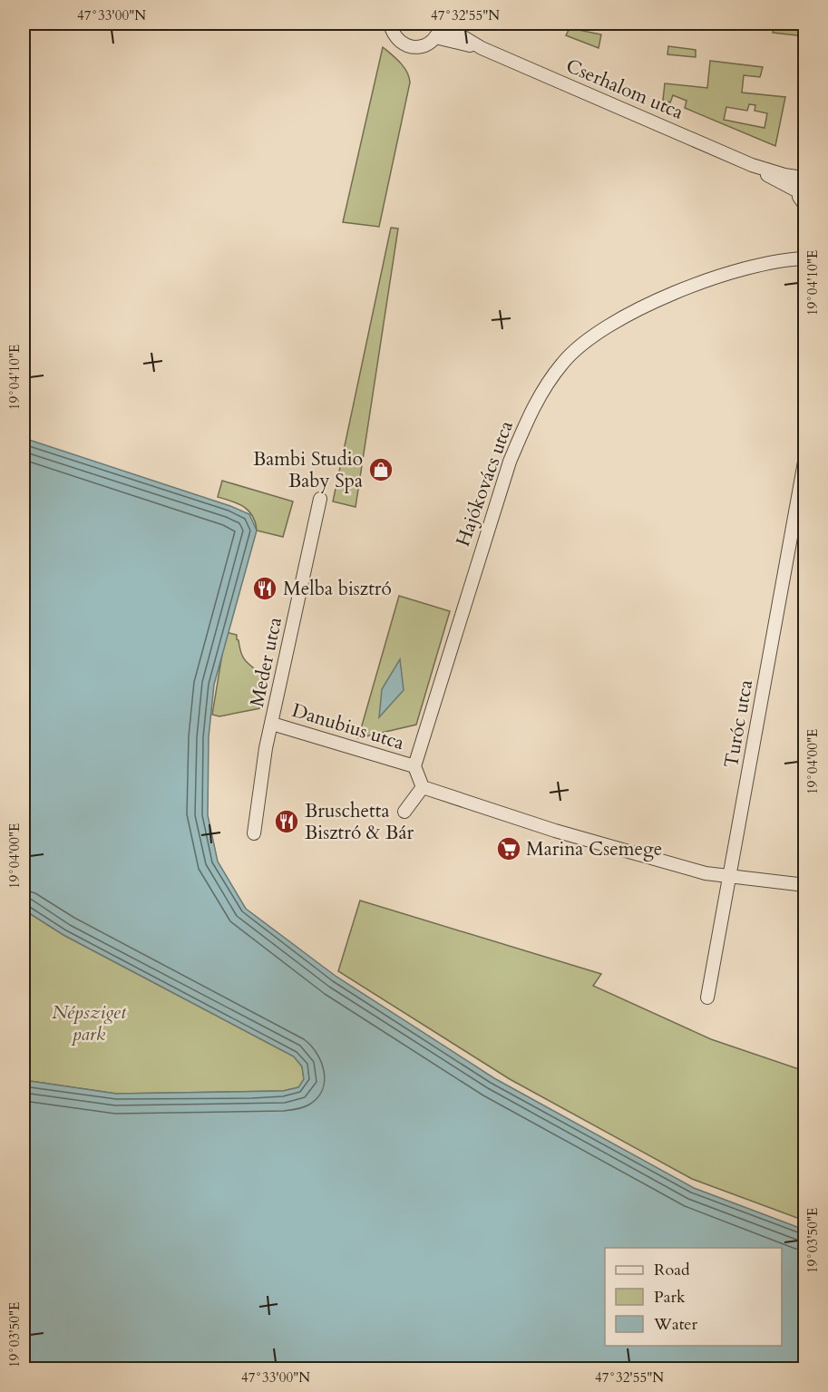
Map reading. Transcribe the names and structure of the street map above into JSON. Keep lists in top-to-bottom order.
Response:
{
  "streets": {
    "street": [
      "Cserhalom utca",
      "Hajókovács utca",
      "Meder utca",
      "Turóc utca",
      "Danubius utca"
    ]
  },
  "crossings": [
    ["Hajókovács utca", "Danubius utca"],
    ["Meder utca", "Danubius utca"]
  ],
  "parks": ["Népsziget park"],
  "places": {
    "shop": ["Bambi Studio Baby Spa"],
    "restaurant": ["Melba bisztró", "Bruschetta Bisztró & Bár"],
    "supermarket": ["Marina Csemege"]
  },
  "legend": ["Road", "Park", "Water"],
  "coordinates": [
    "47°33'00\"N",
    "47°32'55\"N",
    "19°04'10\"E",
    "19°04'00\"E",
    "19°03'50\"E"
  ]
}
